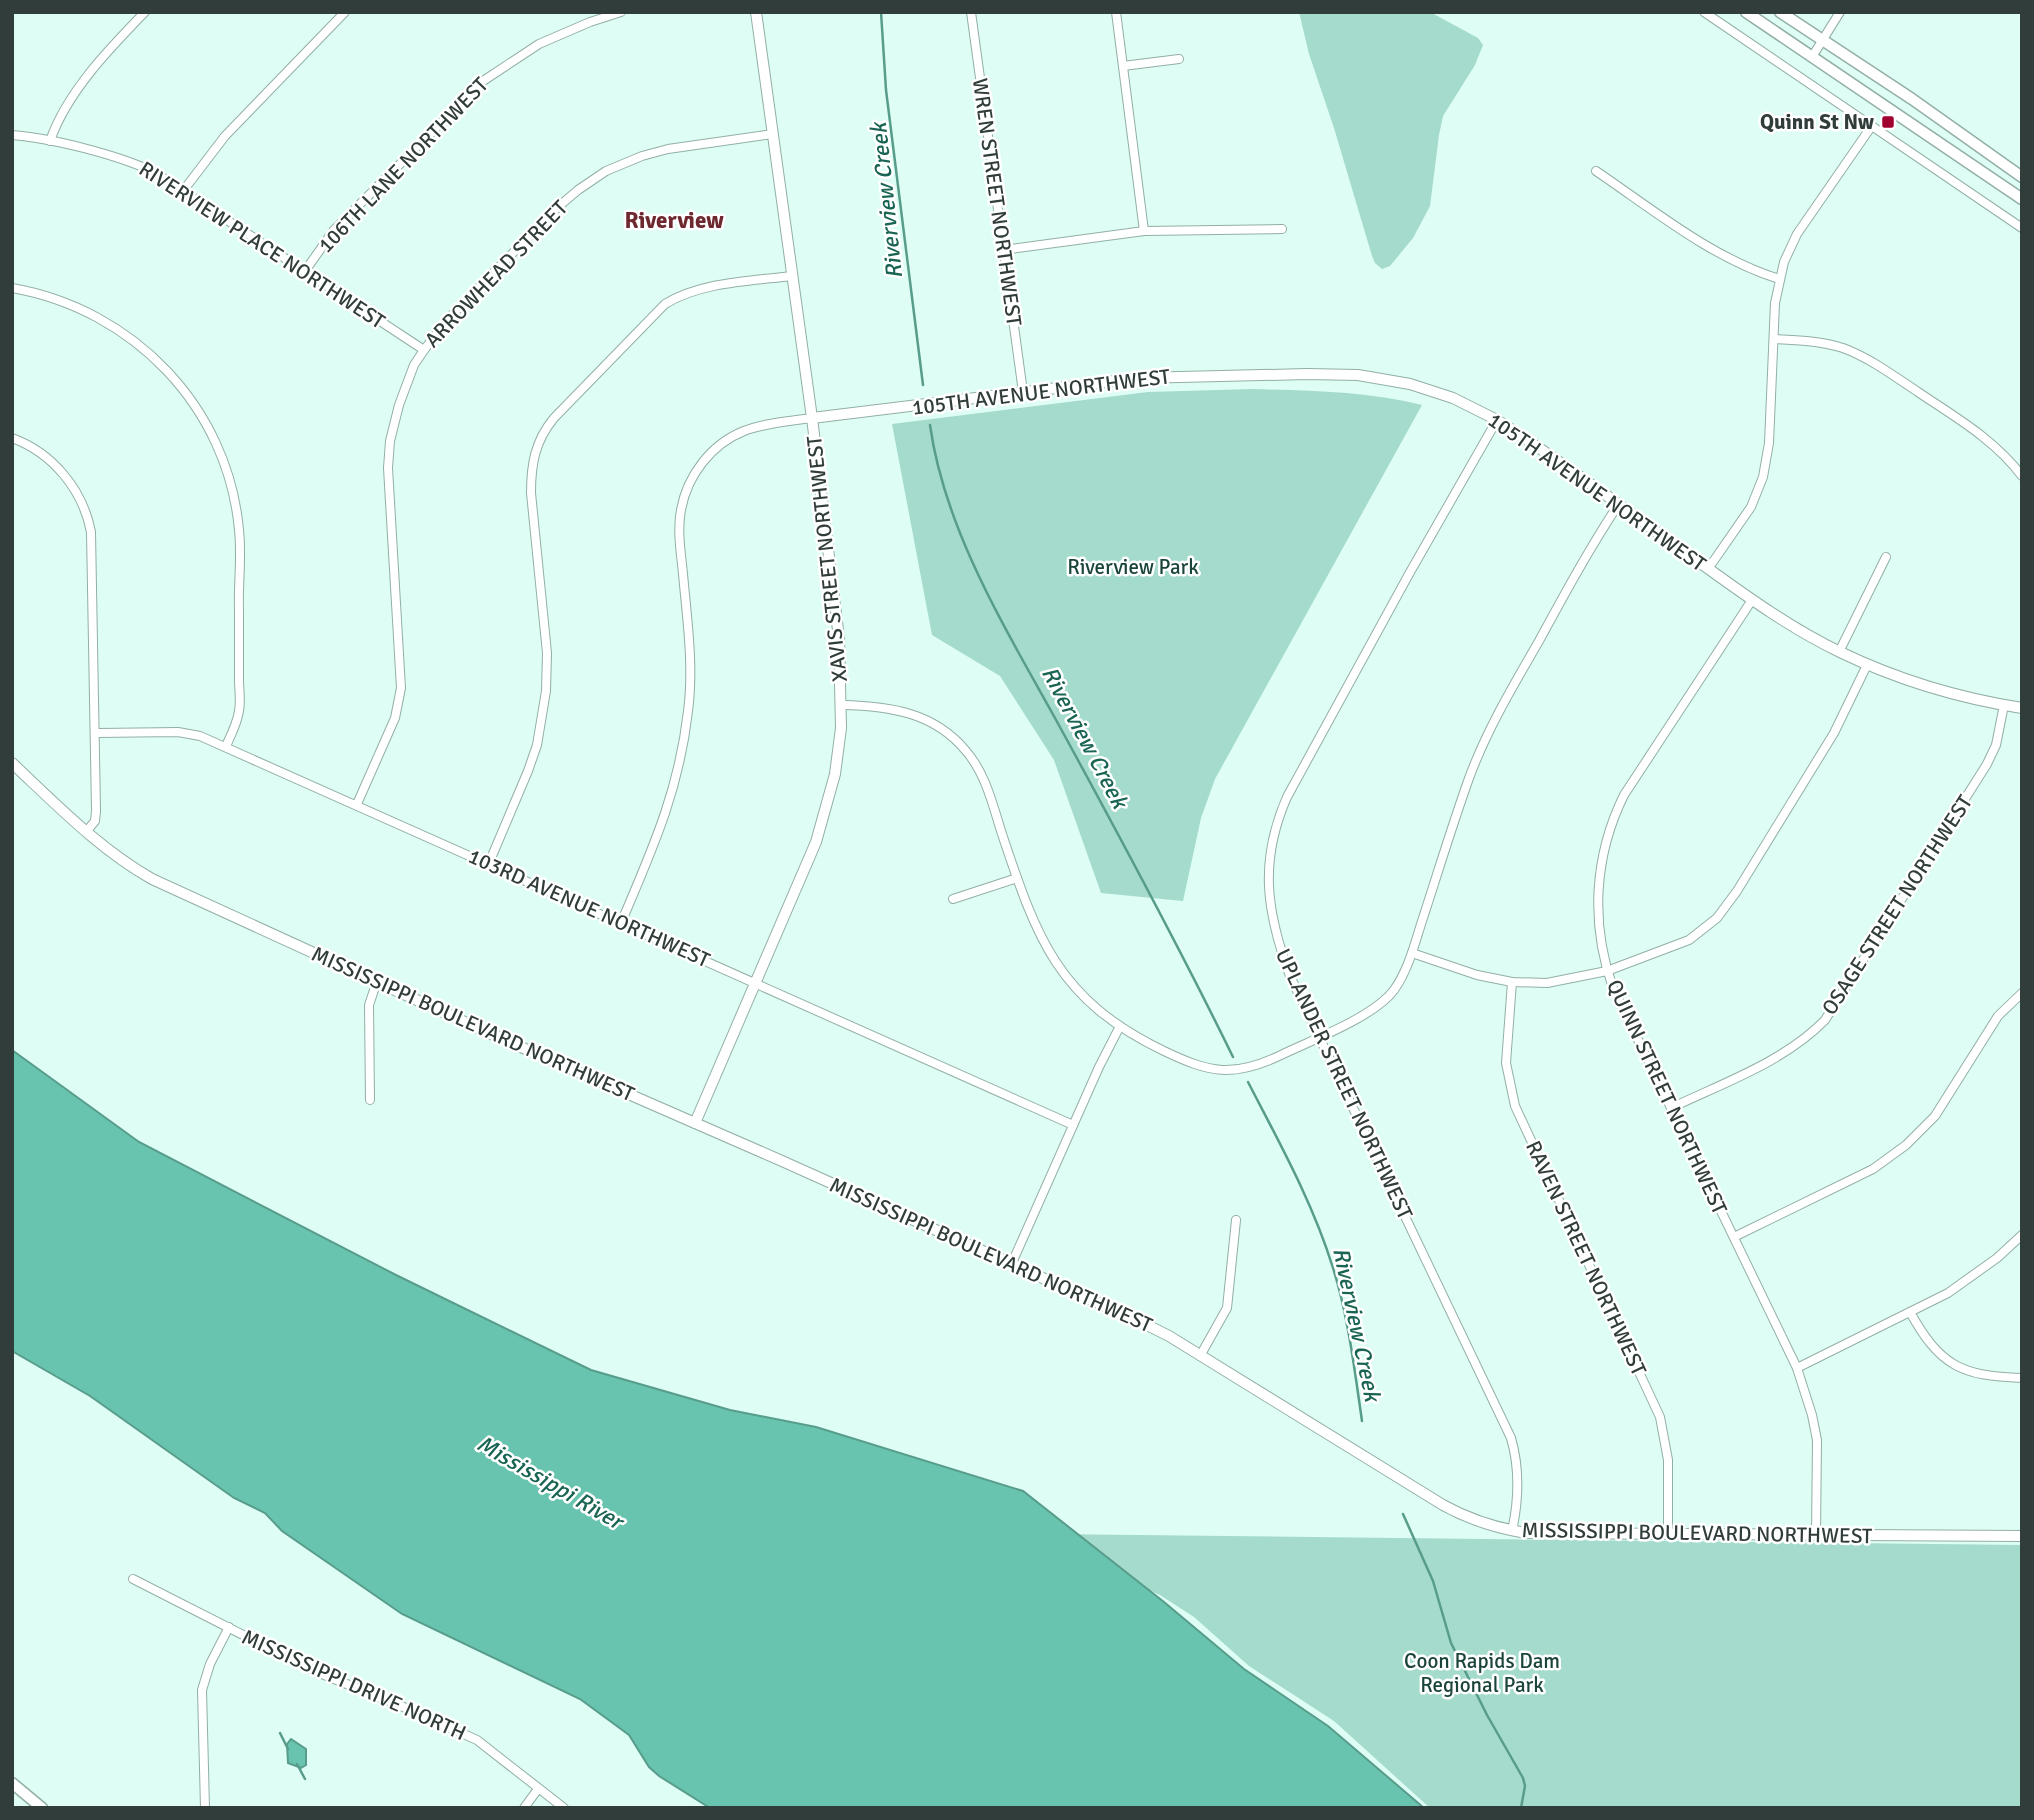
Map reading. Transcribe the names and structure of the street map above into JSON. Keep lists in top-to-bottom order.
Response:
{
  "streets": {
    "street": [
      "106TH LANE NORTHWEST",
      "WREN STREET NORTHWEST",
      "RIVERVIEW PLACE NORTHWEST",
      "ARROWHEAD STREET",
      "105TH AVENUE NORTHWEST",
      "XAVIS STREET NORTHWEST",
      "OSAGE STREET NORTHWEST",
      "103RD AVENUE NORTHWEST",
      "MISSISSIPPI BOULEVARD NORTHWEST",
      "UPLANDER STREET NORTHWEST",
      "QUINN STREET NORTHWEST",
      "RAVEN STREET NORTHWEST",
      "MISSISSIPPI DRIVE NORTH"
    ]
  },
  "crossings": [
    ["106TH LANE NORTHWEST", "RIVERVIEW PLACE NORTHWEST"],
    ["WREN STREET NORTHWEST", "105TH AVENUE NORTHWEST"],
    ["RIVERVIEW PLACE NORTHWEST", "ARROWHEAD STREET"],
    ["ARROWHEAD STREET", "XAVIS STREET NORTHWEST"],
    ["ARROWHEAD STREET", "103RD AVENUE NORTHWEST"],
    ["105TH AVENUE NORTHWEST", "XAVIS STREET NORTHWEST"],
    ["105TH AVENUE NORTHWEST", "OSAGE STREET NORTHWEST"],
    ["105TH AVENUE NORTHWEST", "UPLANDER STREET NORTHWEST"],
    ["105TH AVENUE NORTHWEST", "QUINN STREET NORTHWEST"],
    ["XAVIS STREET NORTHWEST", "103RD AVENUE NORTHWEST"],
    ["XAVIS STREET NORTHWEST", "MISSISSIPPI BOULEVARD NORTHWEST"],
    ["OSAGE STREET NORTHWEST", "QUINN STREET NORTHWEST"],
    ["MISSISSIPPI BOULEVARD NORTHWEST", "UPLANDER STREET NORTHWEST"],
    ["MISSISSIPPI BOULEVARD NORTHWEST", "QUINN STREET NORTHWEST"],
    ["MISSISSIPPI BOULEVARD NORTHWEST", "RAVEN STREET NORTHWEST"]
  ],
  "districts": ["Riverview"],
  "water": ["Riverview Creek", "Mississippi River"],
  "parks": ["Riverview Park", "Coon Rapids Dam Regional Park"],
  "places": {
    "transit": ["Quinn St Nw"]
  }
}
